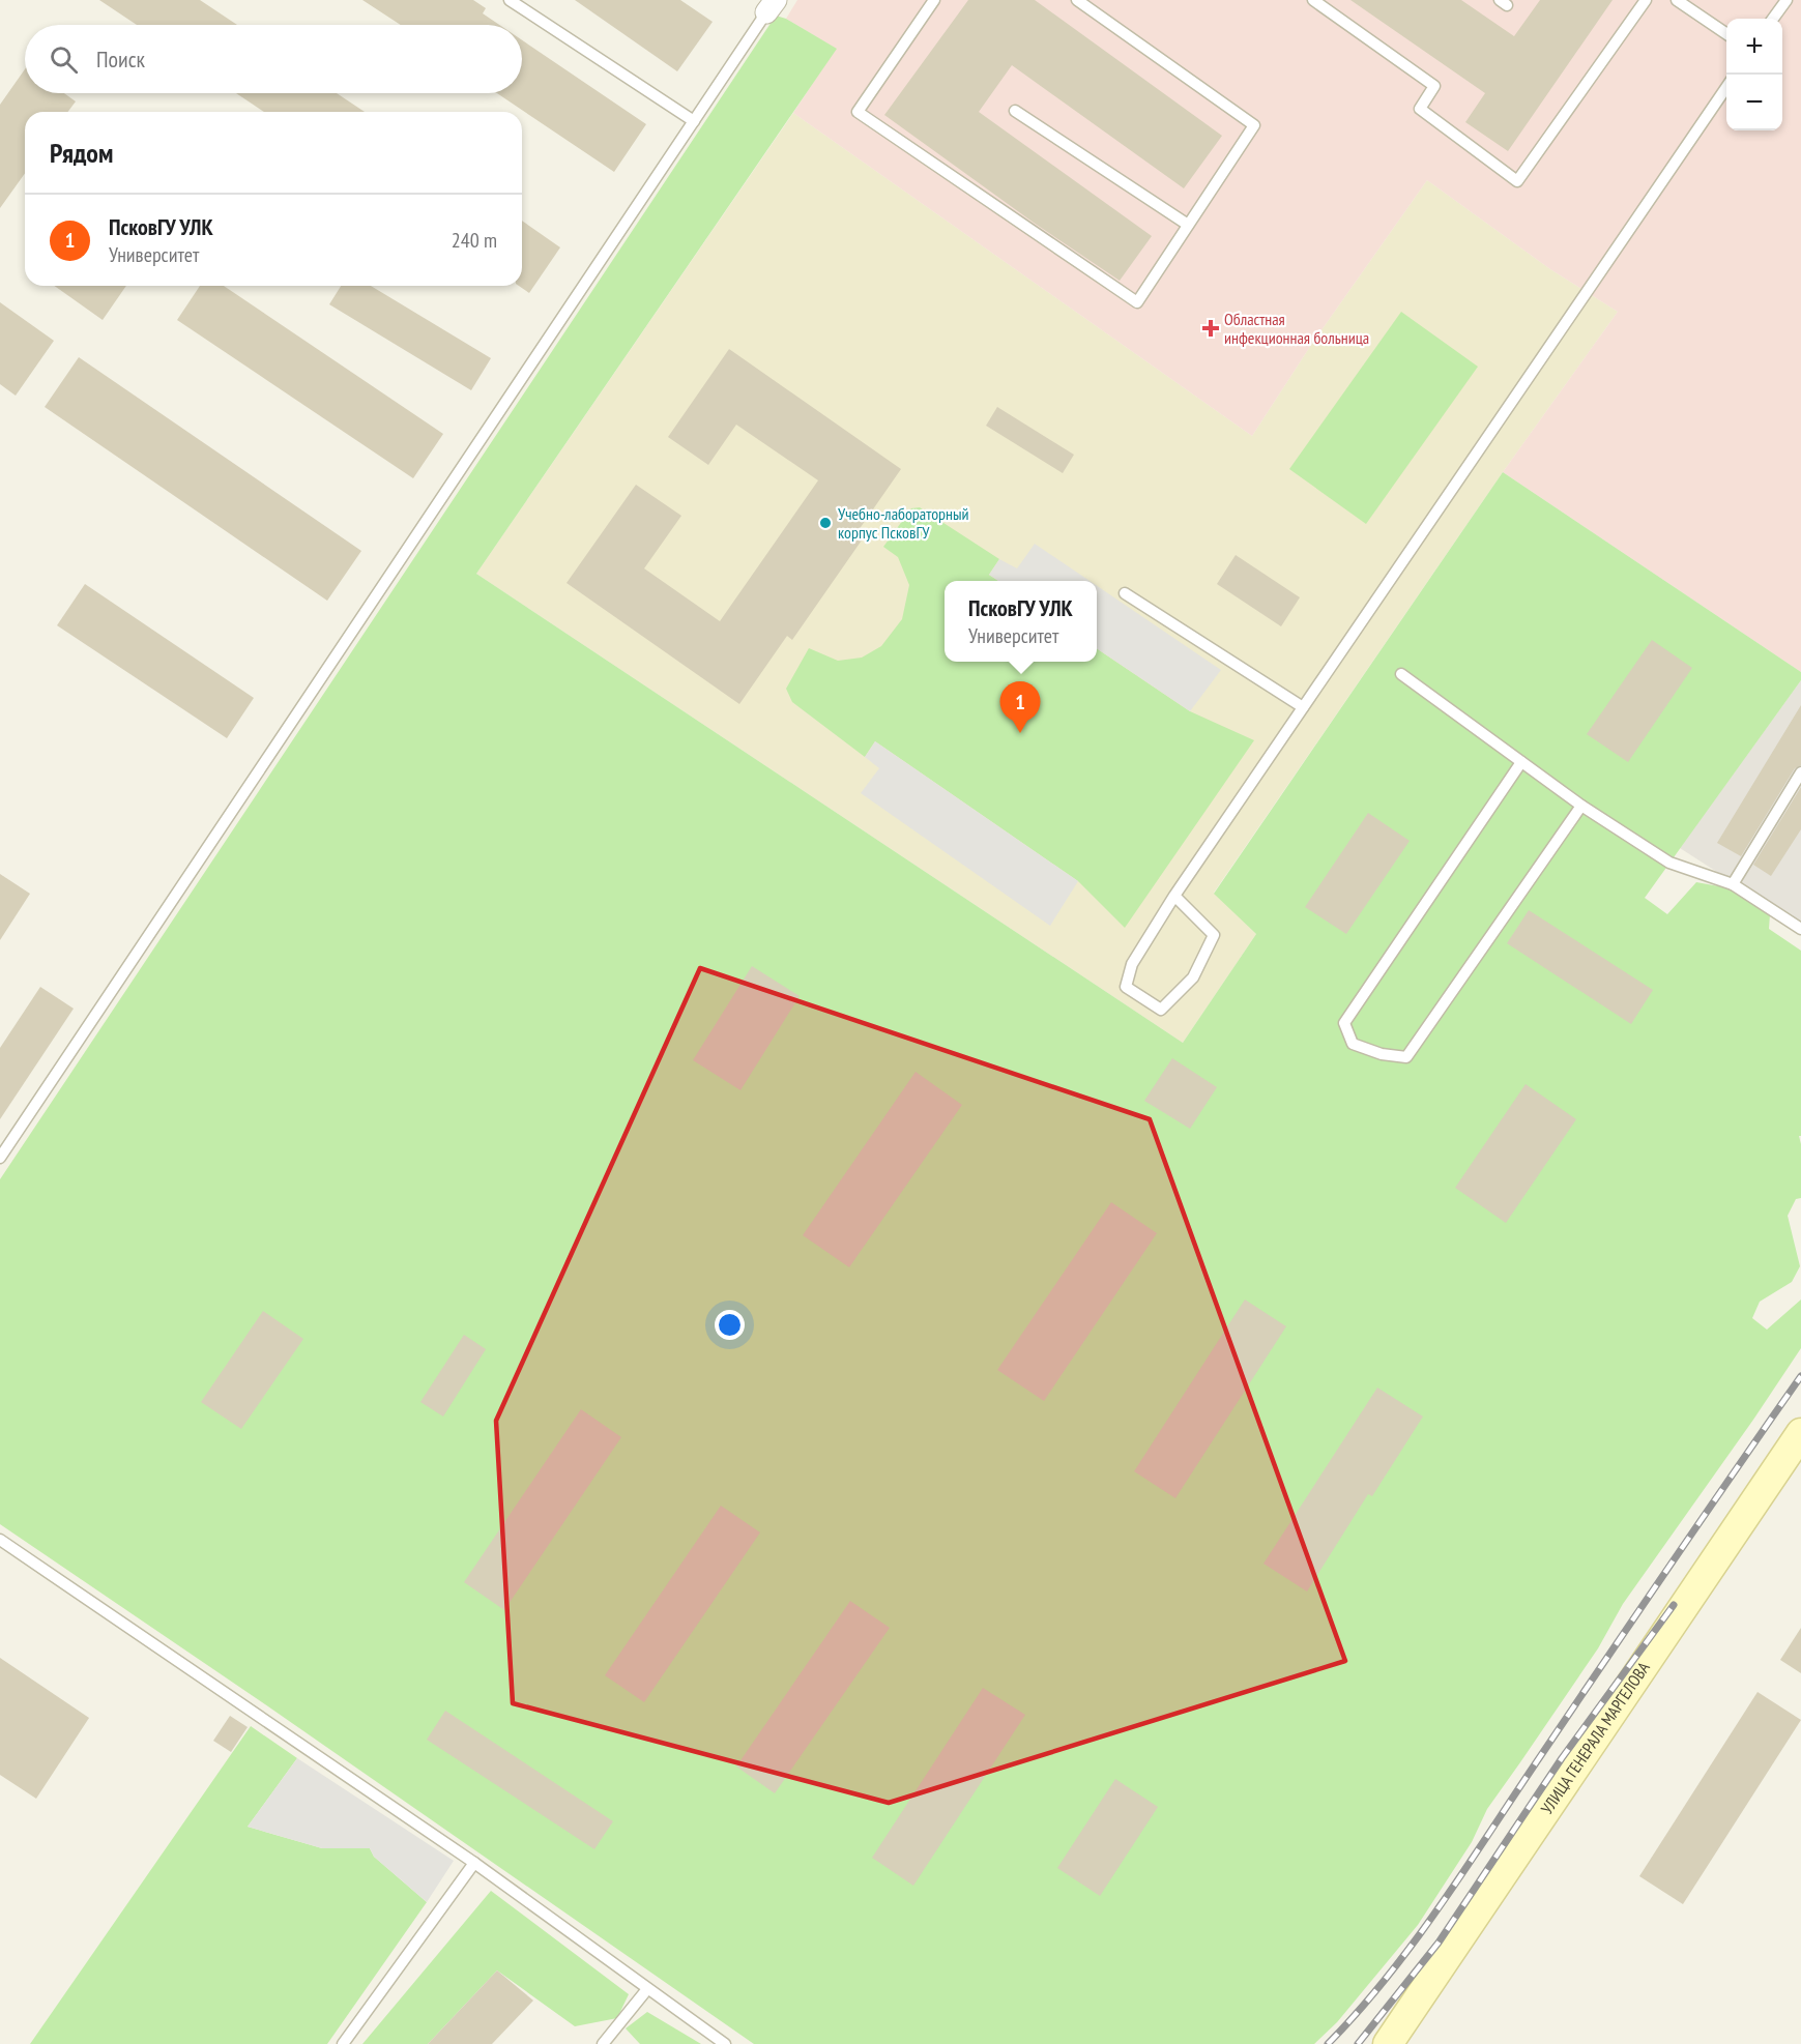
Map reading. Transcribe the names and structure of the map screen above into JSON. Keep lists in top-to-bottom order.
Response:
{
  "streets": {
    "main road": ["УЛИЦА ГЕНЕРАЛА МАРГЕЛОВА"]
  },
  "places": {
    "health": ["Областная инфекционная больница"],
    "other": ["Учебно-лабораторный корпус ПсковГУ"]
  },
  "page": {
    "map_buttons": ["+", "−"],
    "search": "Поиск",
    "heading": "Рядом",
    "list": [
      {
        "mark": "1",
        "name": "ПсковГУ УЛК",
        "note": "Университет",
        "value": "240 m"
      }
    ],
    "popup": ["ПсковГУ УЛК", "Университет"],
    "pins": "1"
  }
}
